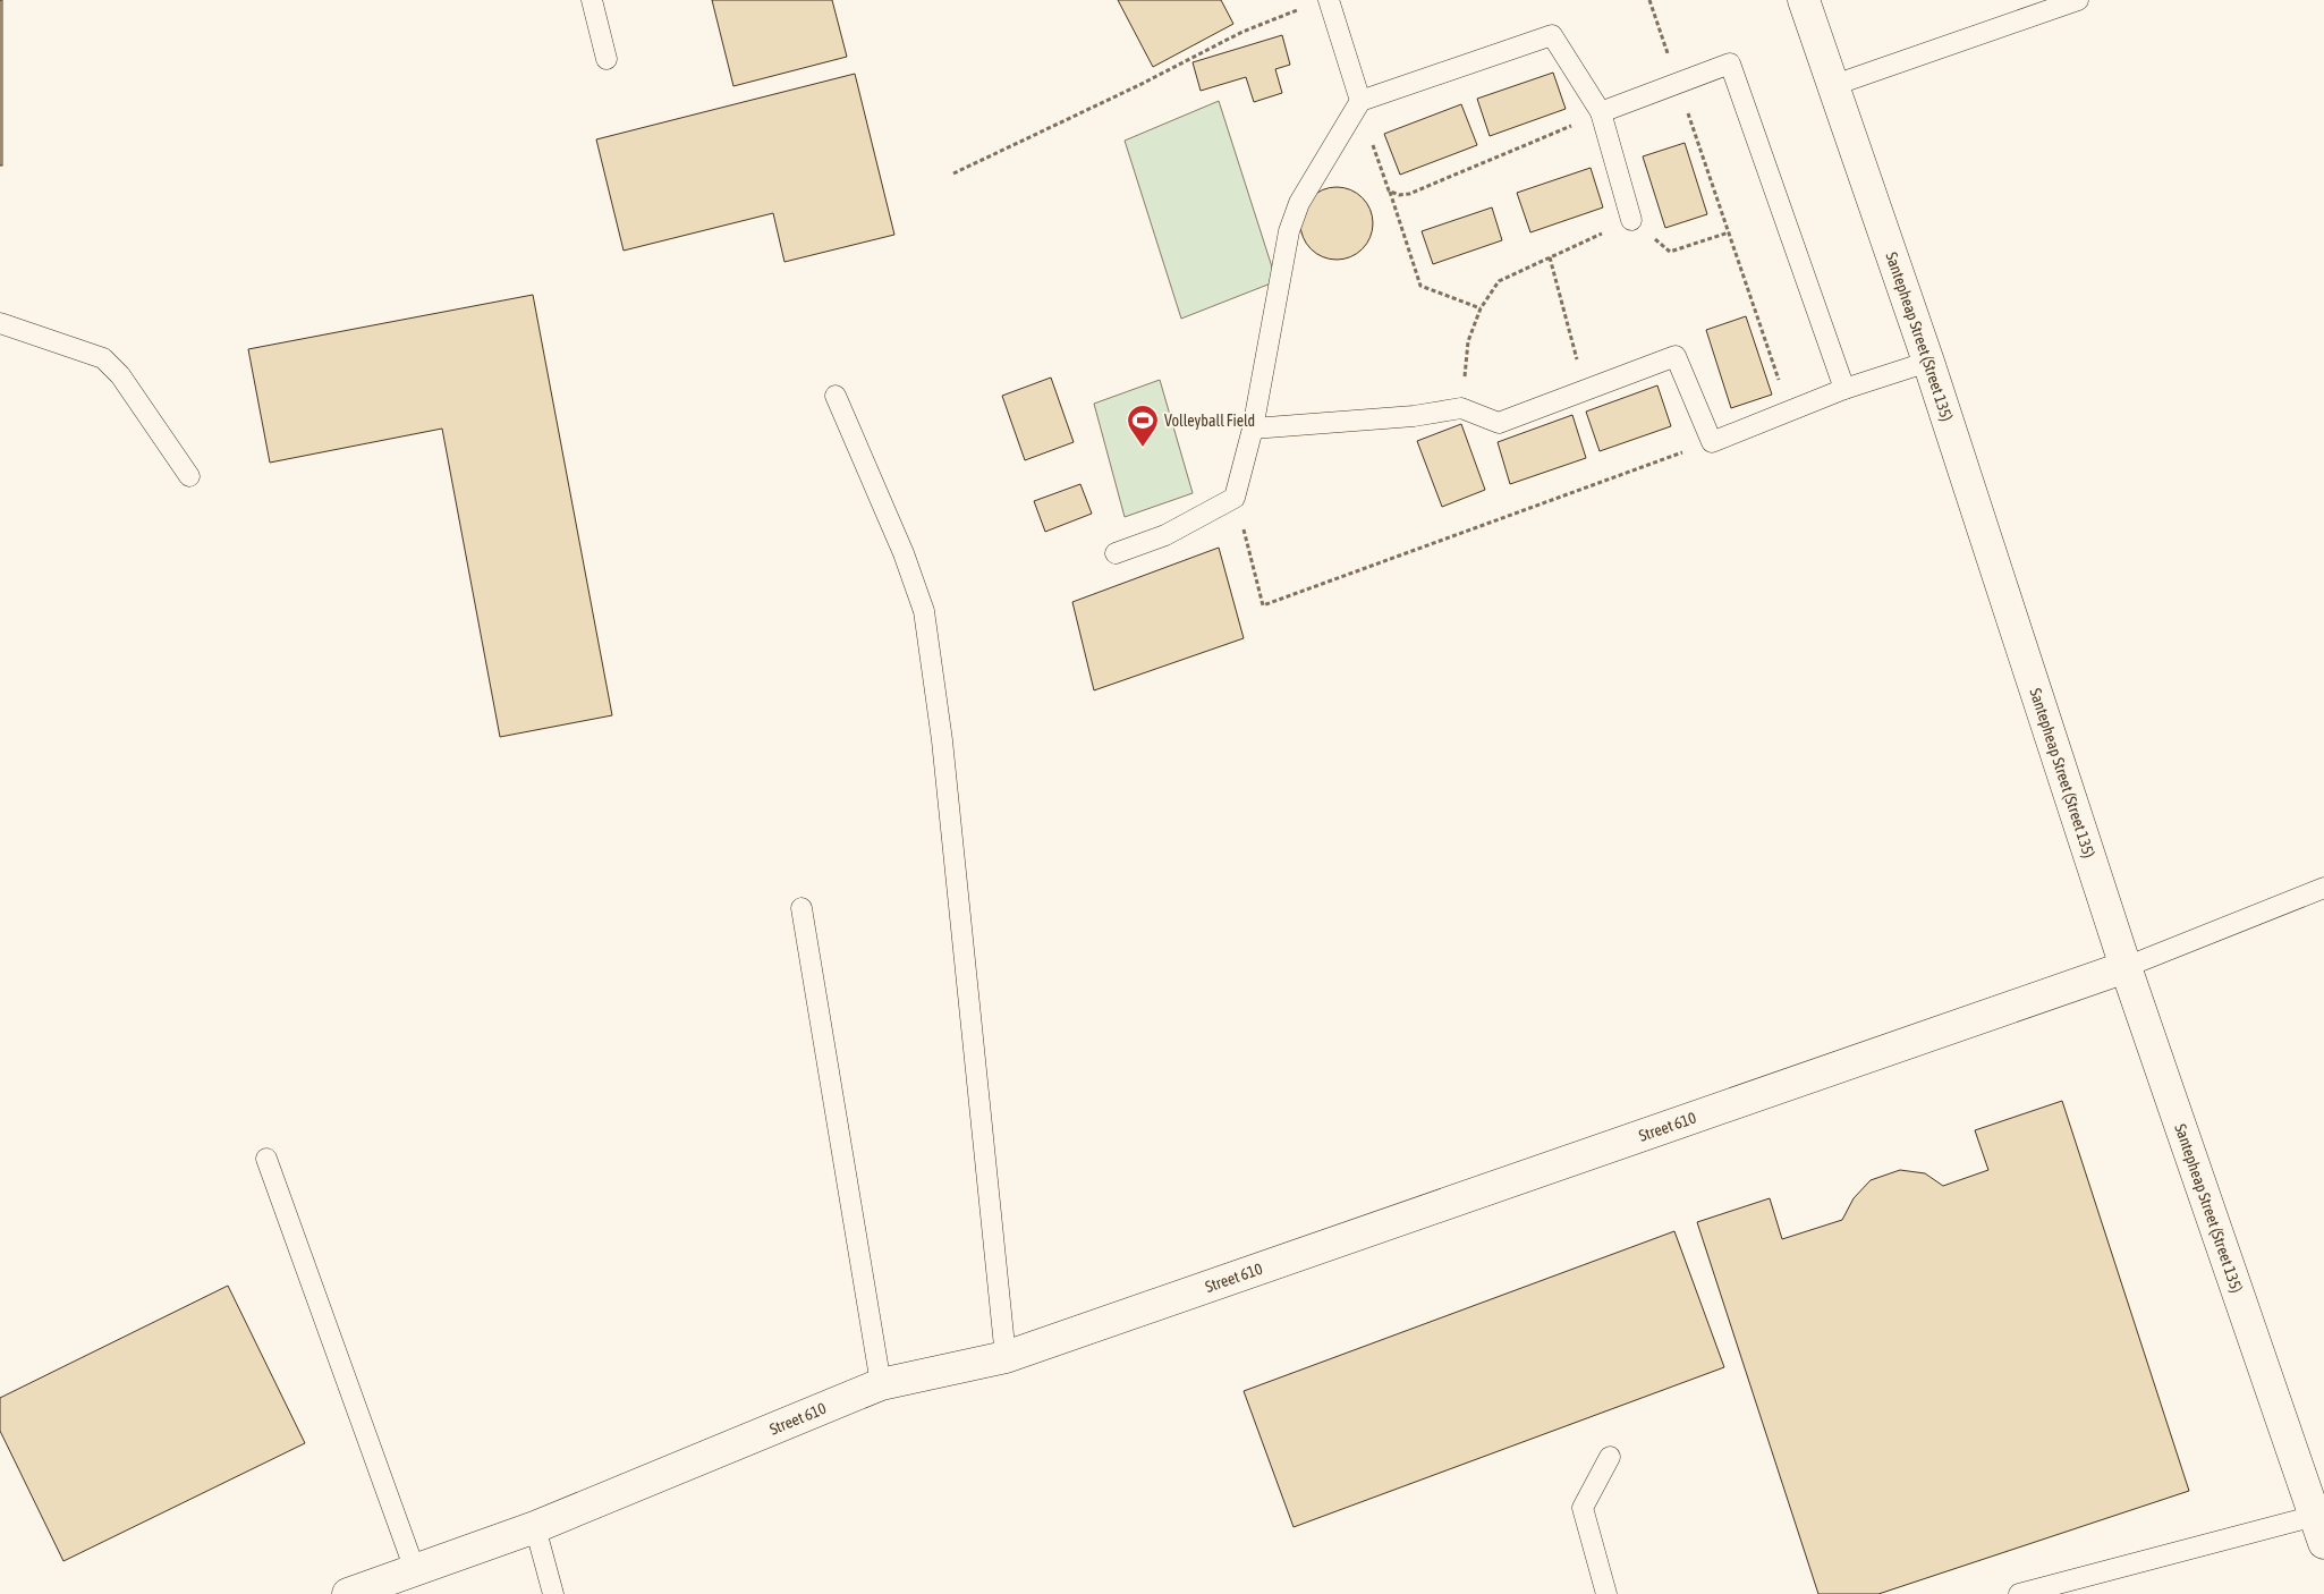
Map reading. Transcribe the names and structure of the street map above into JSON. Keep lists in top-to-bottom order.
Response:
{
  "streets": {
    "street": ["Santepheap Street (Street 135)", "Street 610"]
  },
  "crossings": [
    ["Santepheap Street (Street 135)", "Street 610"]
  ],
  "places": {
    "sports": ["Volleyball Field"]
  }
}
